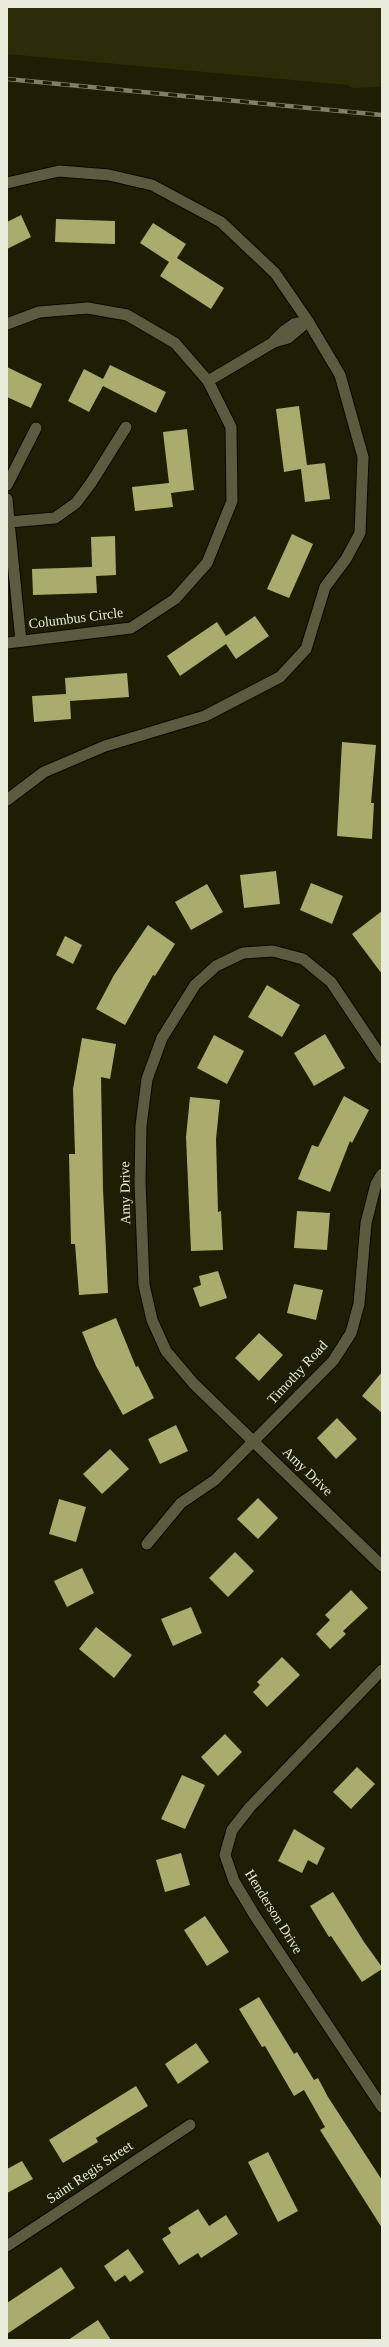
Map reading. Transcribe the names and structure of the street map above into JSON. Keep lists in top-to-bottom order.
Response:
{
  "streets": {
    "street": [
      "Columbus Circle",
      "Amy Drive",
      "Timothy Road",
      "Henderson Drive",
      "Saint Regis Street"
    ]
  },
  "crossings": [
    ["Amy Drive", "Timothy Road"]
  ]
}
